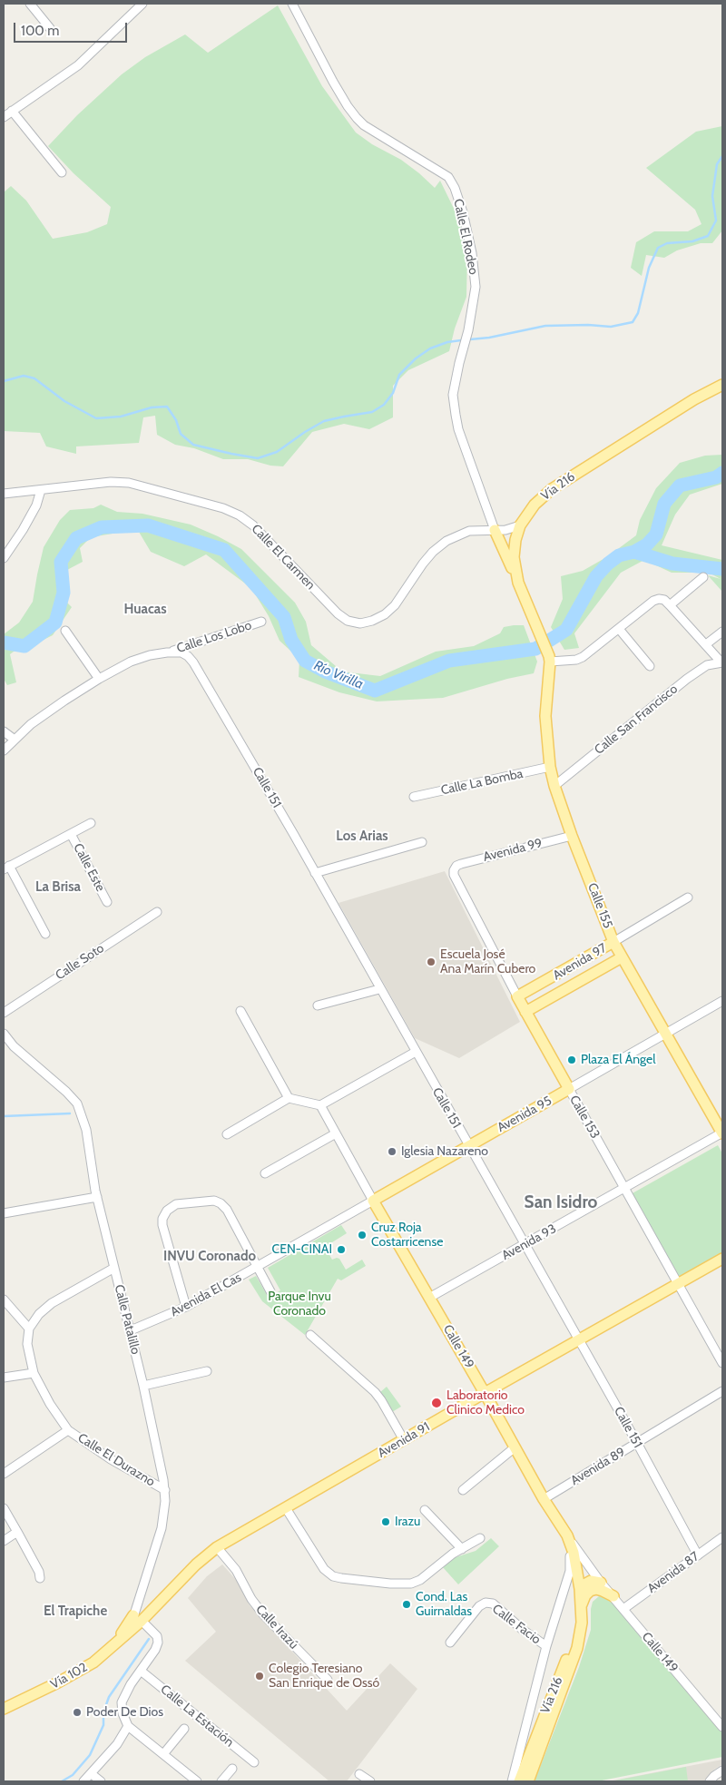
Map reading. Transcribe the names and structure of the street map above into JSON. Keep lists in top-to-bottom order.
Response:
{
  "streets": {
    "main road": [
      "Vía 216",
      "Calle 155",
      "Avenida 97",
      "Avenida 95",
      "Calle 153",
      "Calle 149",
      "Avenida 91",
      "Vía 102"
    ],
    "street": [
      "Calle El Rodeo",
      "Calle El Carmen",
      "Calle Los Lobo",
      "Calle San Francisco",
      "Calle La Bomba",
      "Calle 151",
      "Avenida 99",
      "Calle Este",
      "Calle Soto",
      "Avenida 93",
      "Avenida El Cas",
      "Calle Patalillo",
      "Calle El Durazno",
      "Avenida 89",
      "Avenida 87",
      "Calle Facio",
      "Calle Irazú",
      "Calle La Estación"
    ]
  },
  "crossings": [
    ["Calle El Rodeo", "Calle El Carmen"],
    ["Vía 216", "Calle El Carmen"],
    ["Vía 216", "Calle 155"],
    ["Vía 216", "Calle 149"],
    ["Calle Los Lobo", "Calle 151"],
    ["Calle San Francisco", "Calle 155"],
    ["Calle La Bomba", "Calle 155"],
    ["Calle 151", "Avenida 95"],
    ["Calle 151", "Avenida 93"],
    ["Calle 151", "Avenida 91"],
    ["Calle 151", "Avenida 89"],
    ["Calle 151", "Avenida 87"],
    ["Avenida 99", "Calle 155"],
    ["Avenida 99", "Calle 153"],
    ["Calle 155", "Avenida 97"],
    ["Calle 155", "Avenida 95"],
    ["Calle 155", "Avenida 93"],
    ["Avenida 97", "Calle 153"],
    ["Avenida 95", "Calle 153"],
    ["Avenida 95", "Avenida El Cas"],
    ["Avenida 95", "Calle 149"],
    ["Calle 153", "Avenida 93"],
    ["Calle 153", "Avenida 91"],
    ["Avenida 93", "Calle 149"],
    ["Avenida El Cas", "Calle Patalillo"],
    ["Avenida El Cas", "Calle 149"],
    ["Calle Patalillo", "Avenida 91"],
    ["Calle Patalillo", "Calle El Durazno"],
    ["Calle 149", "Avenida 91"],
    ["Calle 149", "Avenida 89"],
    ["Calle 149", "Avenida 87"],
    ["Avenida 91", "Calle Irazú"],
    ["Avenida 91", "Vía 102"]
  ],
  "districts": [
    "Huacas",
    "Los Arias",
    "La Brisa",
    "San Isidro",
    "INVU Coronado",
    "El Trapiche"
  ],
  "water": ["Río Virilla"],
  "parks": ["Parque Invu Coronado"],
  "places": [
    "Escuela José Ana Marín Cubero",
    "Plaza El Ángel",
    "Iglesia Nazareno",
    "Cruz Roja Costarricense",
    "CEN-CINAI",
    "Laboratorio Clinico Medico",
    "Irazu",
    "Cond. Las Guirnaldas",
    "Colegio Teresiano San Enrique de Ossó",
    "Poder De Dios"
  ],
  "scale_bar": "100 m"
}
